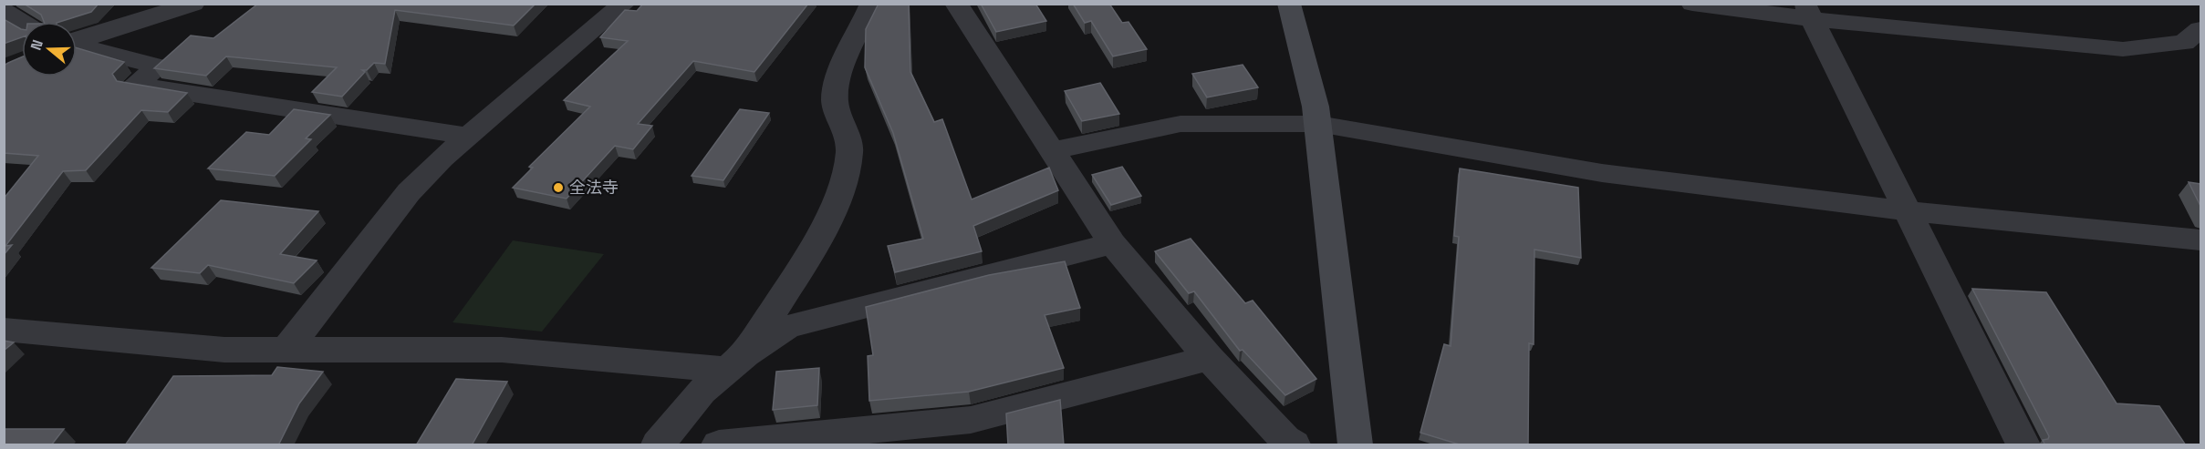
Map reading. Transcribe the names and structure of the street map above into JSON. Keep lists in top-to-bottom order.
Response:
{
  "places": ["全法寺"],
  "north": "left"
}
